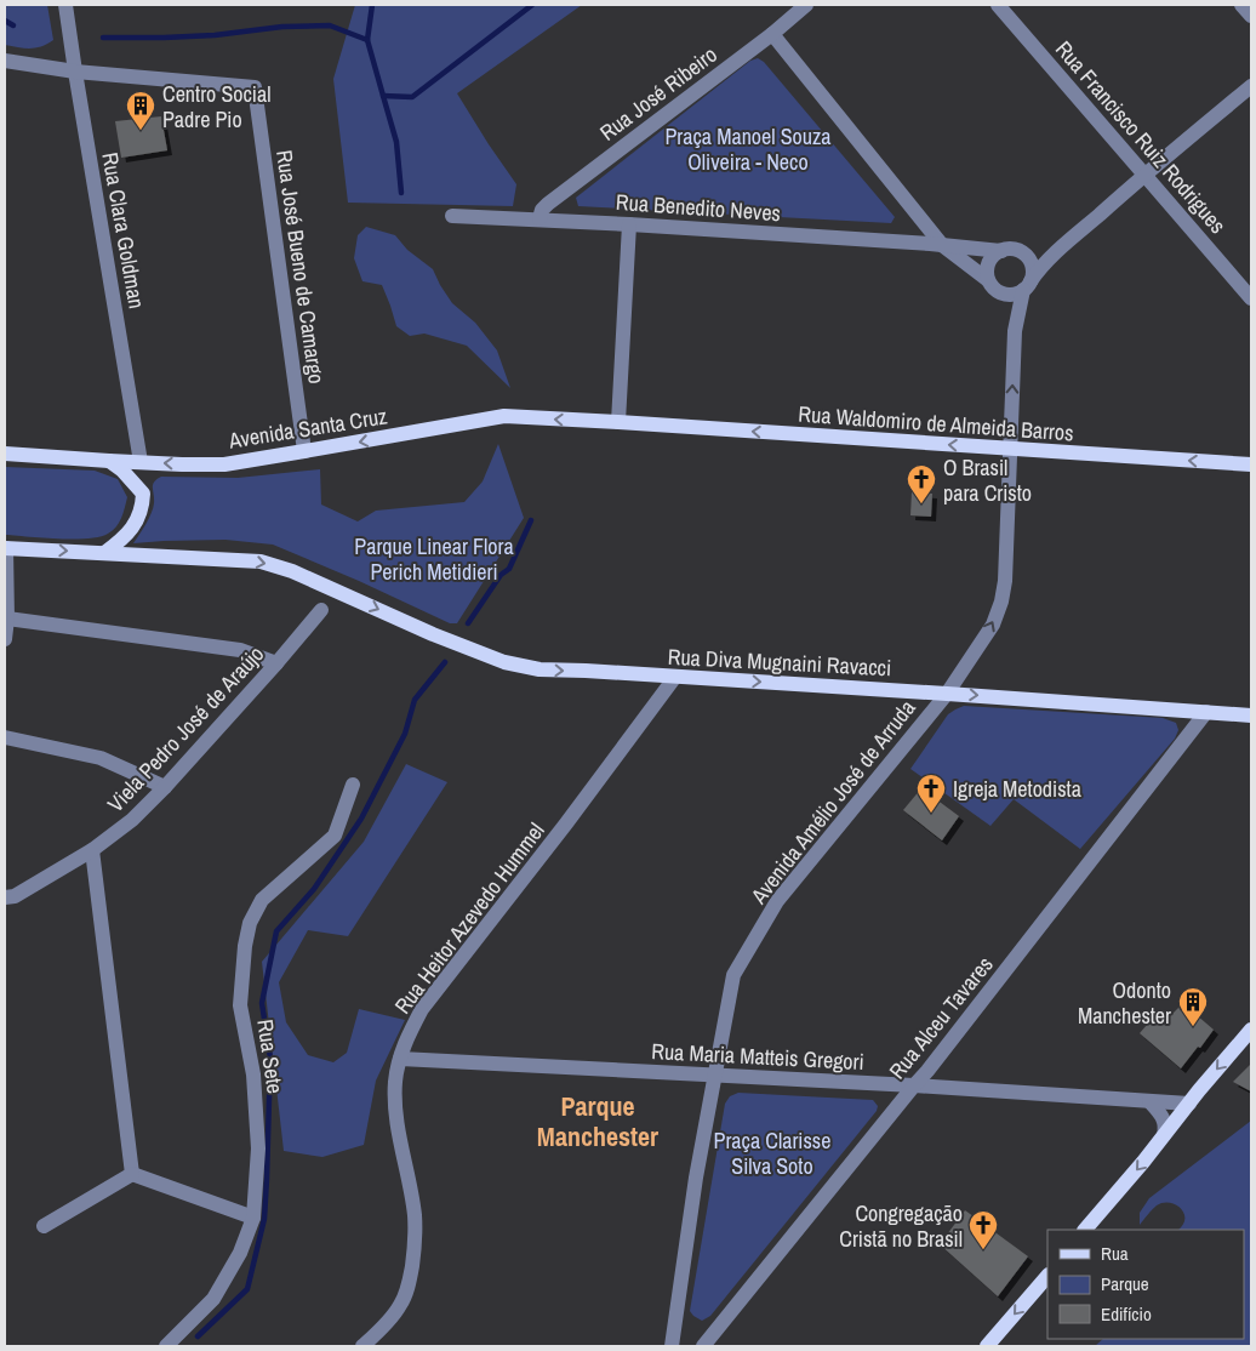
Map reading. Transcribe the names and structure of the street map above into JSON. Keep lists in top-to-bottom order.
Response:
{
  "streets": {
    "main road": ["Rua Waldomiro de Almeida Barros", "Avenida Santa Cruz", "Rua Diva Mugnaini Ravacci"],
    "street": [
      "Rua José Ribeiro",
      "Rua Francisco Ruiz Rodrigues",
      "Rua Benedito Neves",
      "Rua Clara Goldman",
      "Rua José Bueno de Camargo",
      "Viela Pedro José de Araújo",
      "Avenida Amélio José de Arruda",
      "Rua Heitor Azevedo Hummel",
      "Rua Alceu Tavares",
      "Rua Sete",
      "Rua Maria Matteis Gregori"
    ]
  },
  "crossings": [
    ["Rua José Ribeiro", "Rua Benedito Neves"],
    ["Rua Benedito Neves", "Avenida Amélio José de Arruda"],
    ["Rua Clara Goldman", "Rua José Bueno de Camargo"],
    ["Rua Clara Goldman", "Avenida Santa Cruz"],
    ["Rua José Bueno de Camargo", "Avenida Santa Cruz"],
    ["Rua Waldomiro de Almeida Barros", "Avenida Santa Cruz"],
    ["Rua Waldomiro de Almeida Barros", "Avenida Amélio José de Arruda"],
    ["Rua Diva Mugnaini Ravacci", "Avenida Amélio José de Arruda"],
    ["Rua Diva Mugnaini Ravacci", "Rua Heitor Azevedo Hummel"],
    ["Rua Diva Mugnaini Ravacci", "Rua Alceu Tavares"],
    ["Avenida Amélio José de Arruda", "Rua Maria Matteis Gregori"],
    ["Rua Heitor Azevedo Hummel", "Rua Maria Matteis Gregori"],
    ["Rua Alceu Tavares", "Rua Maria Matteis Gregori"]
  ],
  "one_way": ["Rua Waldomiro de Almeida Barros", "Avenida Santa Cruz", "Rua Diva Mugnaini Ravacci"],
  "districts": ["Parque Manchester"],
  "parks": ["Praça Manoel Souza Oliveira - Neco", "Parque Linear Flora Perich Metidieri", "Praça Clarisse Silva Soto"],
  "places": {
    "building": ["Centro Social Padre Pio", "Odonto Manchester"],
    "church": ["O Brasil para Cristo", "Igreja Metodista", "Congregação Cristã no Brasil"]
  },
  "legend": ["Rua", "Parque", "Edifício"]
}
